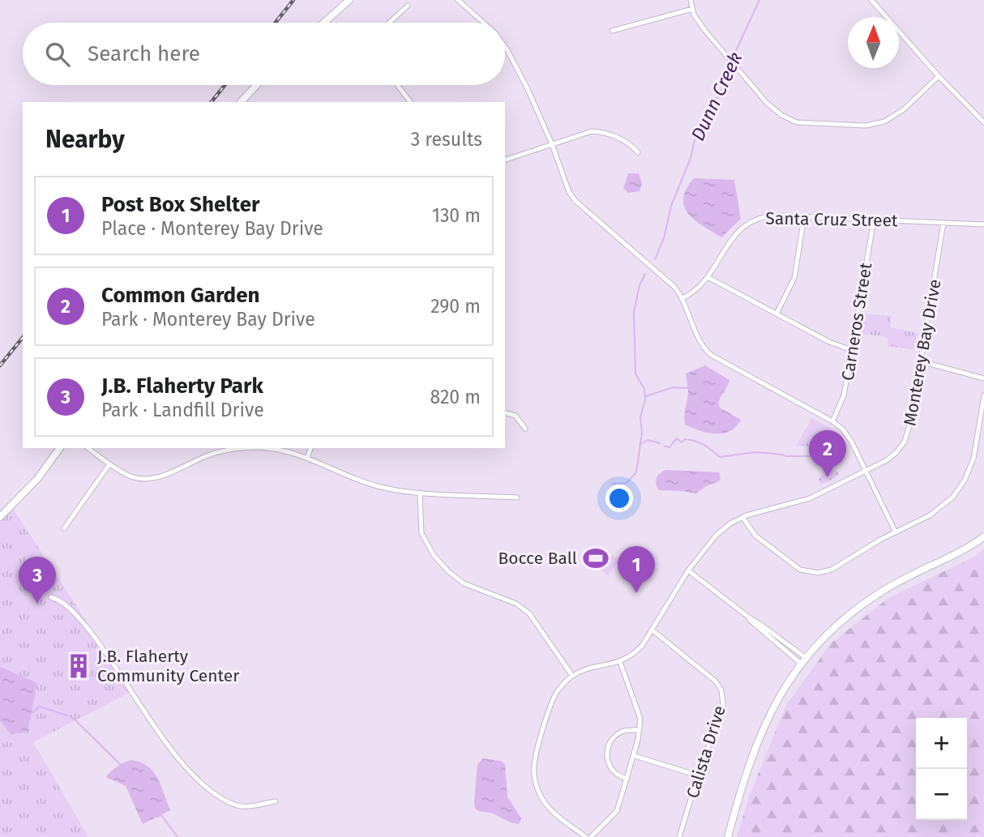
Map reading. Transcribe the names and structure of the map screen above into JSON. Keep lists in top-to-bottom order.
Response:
{
  "streets": {
    "street": [
      "Santa Cruz Street",
      "Carneros Street",
      "Monterey Bay Drive",
      "Calista Drive"
    ]
  },
  "crossings": [
    ["Santa Cruz Street", "Carneros Street"],
    ["Santa Cruz Street", "Monterey Bay Drive"],
    ["Monterey Bay Drive", "Calista Drive"]
  ],
  "water": ["Dunn Creek"],
  "places": {
    "sports": ["Bocce Ball"],
    "building": ["J.B. Flaherty Community Center"]
  },
  "north": "top",
  "page": {
    "search": "Search here",
    "heading": ["Nearby", "3 results"],
    "list": [
      {
        "mark": "1",
        "name": "Post Box Shelter",
        "note": "Place · Monterey Bay Drive",
        "value": "130 m"
      },
      {
        "mark": "2",
        "name": "Common Garden",
        "note": "Park · Monterey Bay Drive",
        "value": "290 m"
      },
      {
        "mark": "3",
        "name": "J.B. Flaherty Park",
        "note": "Park · Landfill Drive",
        "value": "820 m"
      }
    ],
    "pins": ["2", "1", "3"],
    "map_buttons": ["+", "−"]
  }
}
